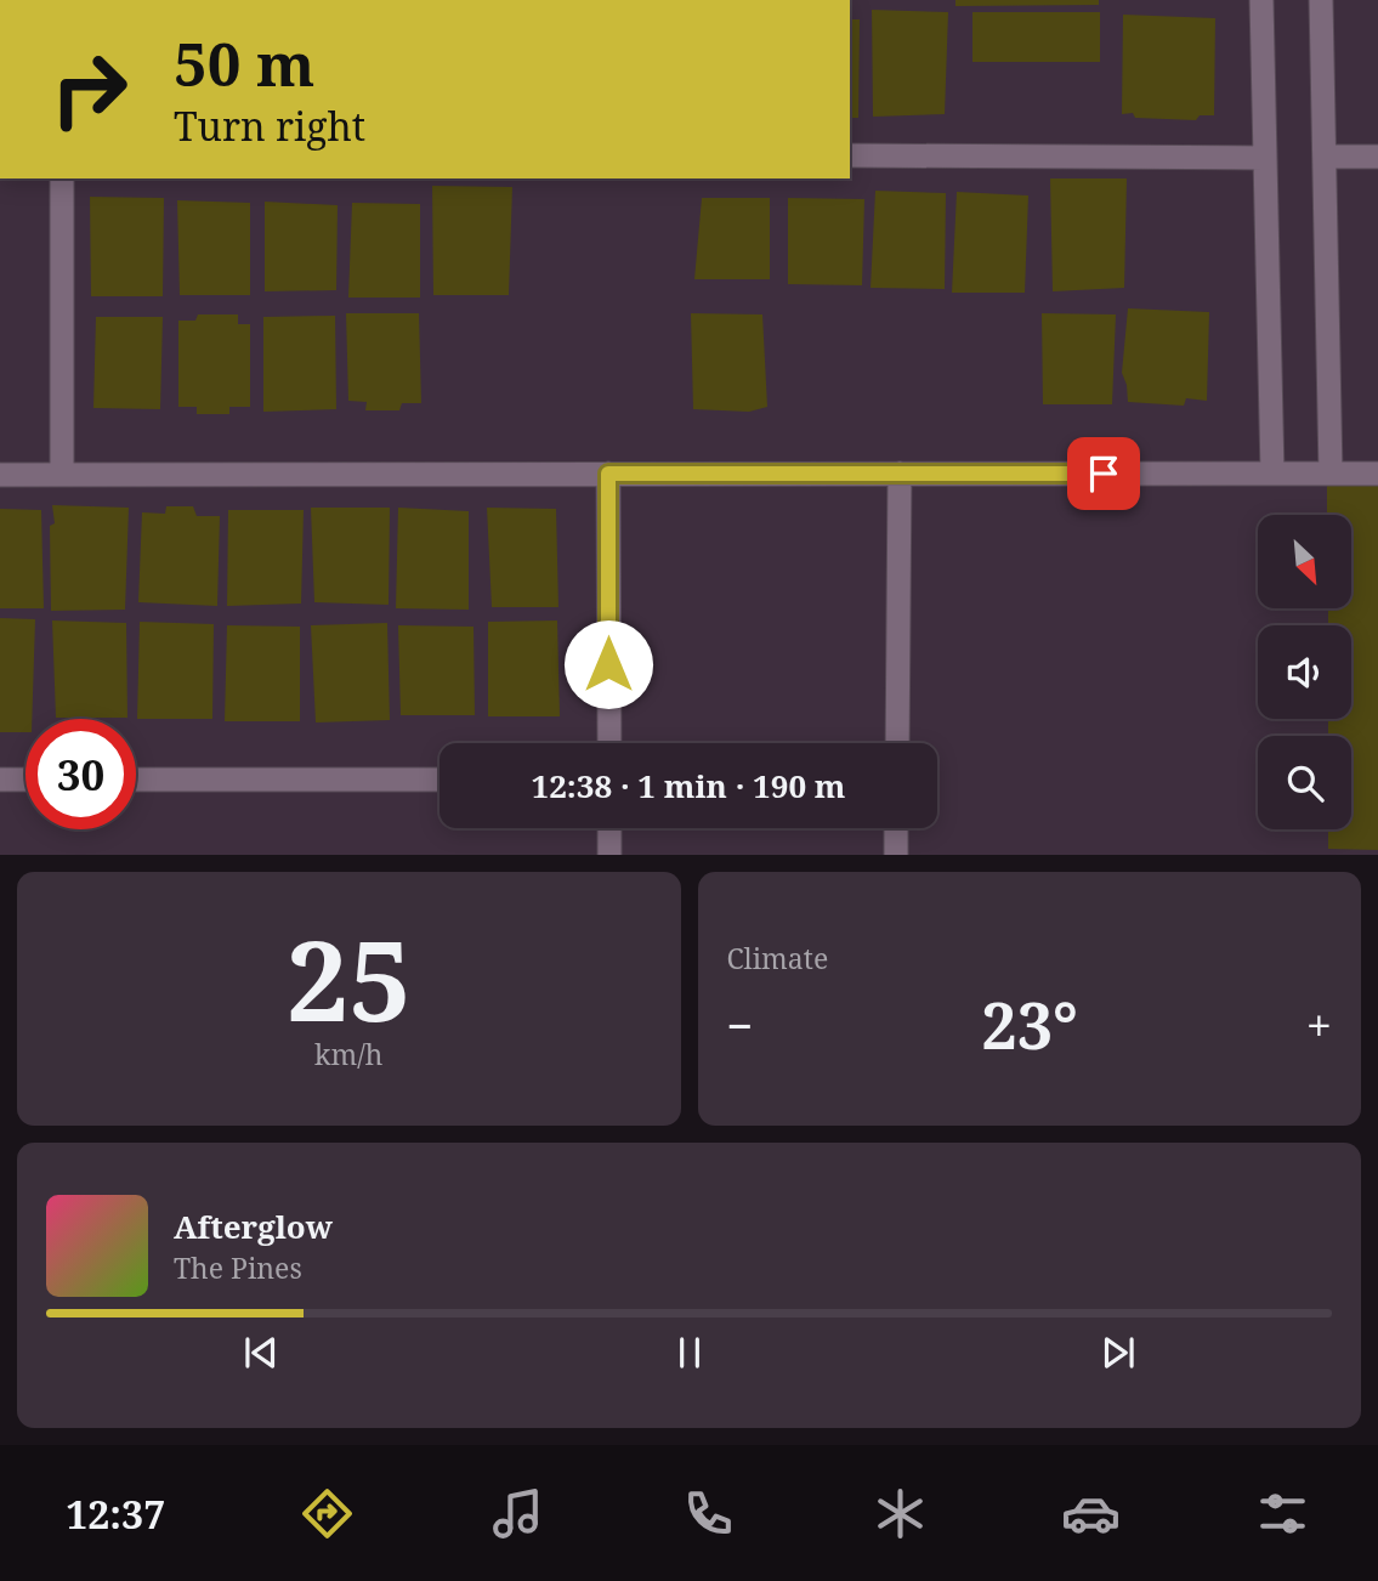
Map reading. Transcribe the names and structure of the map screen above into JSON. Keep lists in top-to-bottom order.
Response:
{
  "north": "bottom right",
  "page": {
    "turn": ["50 m", "Turn right"],
    "limit": "30",
    "trip": "12:38 · 1 min · 190 m",
    "tile": [
      ["25", "km/h"],
      "Climate"
    ],
    "heat": ["−", "23°", "+"],
    "song": ["Afterglow", "The Pines"],
    "tabs": "12:37"
  }
}
